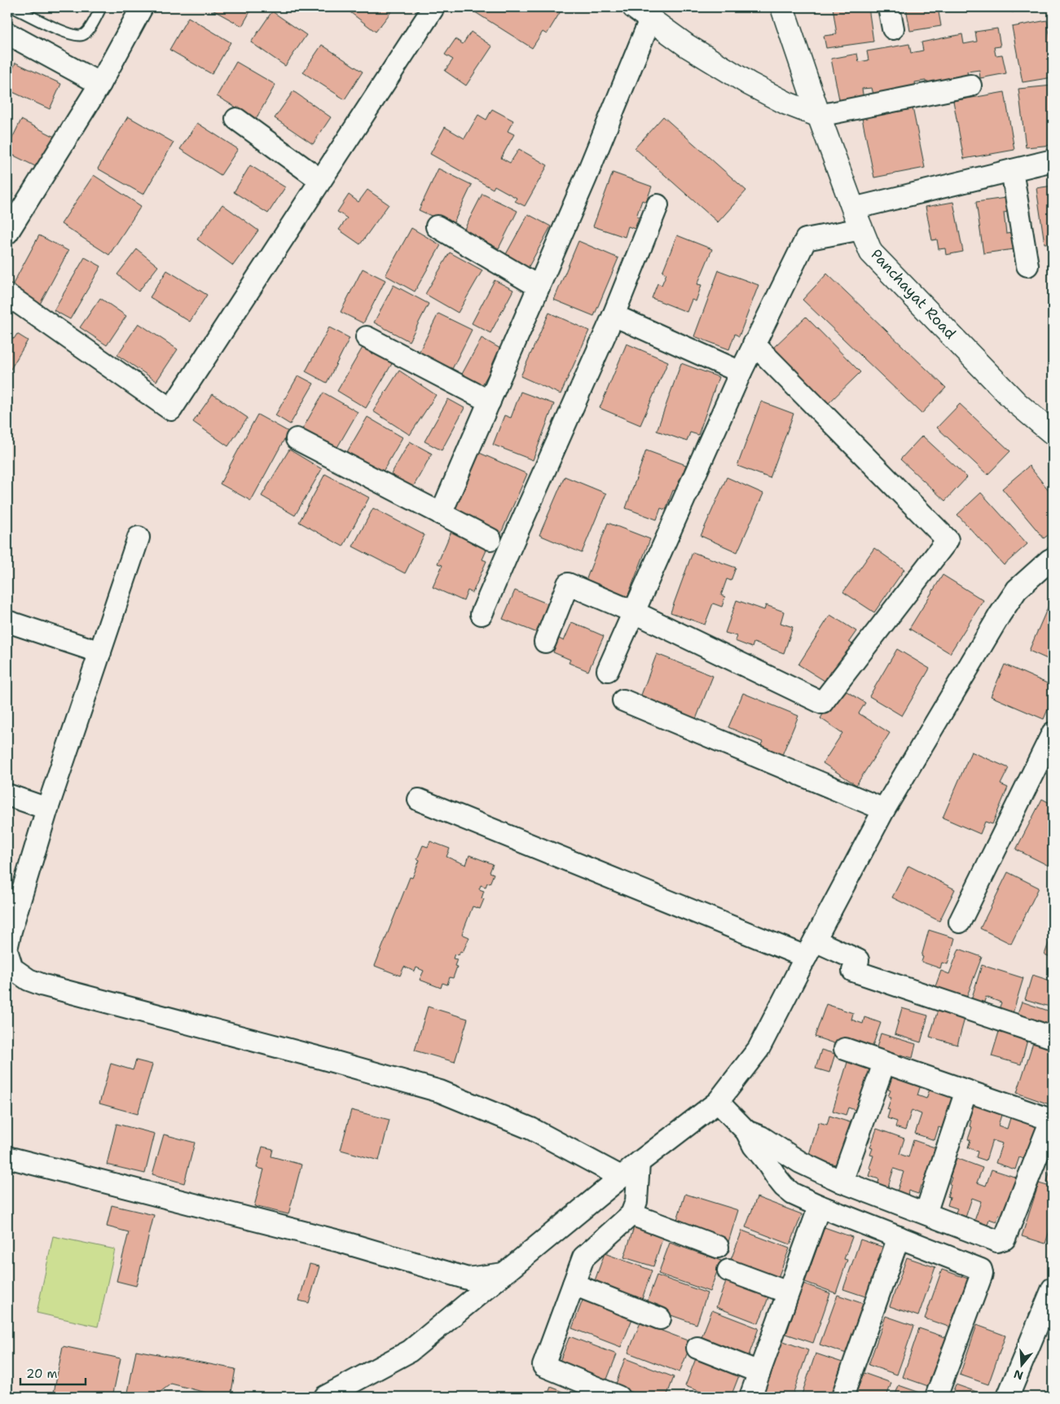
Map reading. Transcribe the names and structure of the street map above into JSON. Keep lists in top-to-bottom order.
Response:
{
  "streets": {
    "street": ["Panchayat Road"]
  },
  "scale_bar": "20 m",
  "north": "bottom"
}
